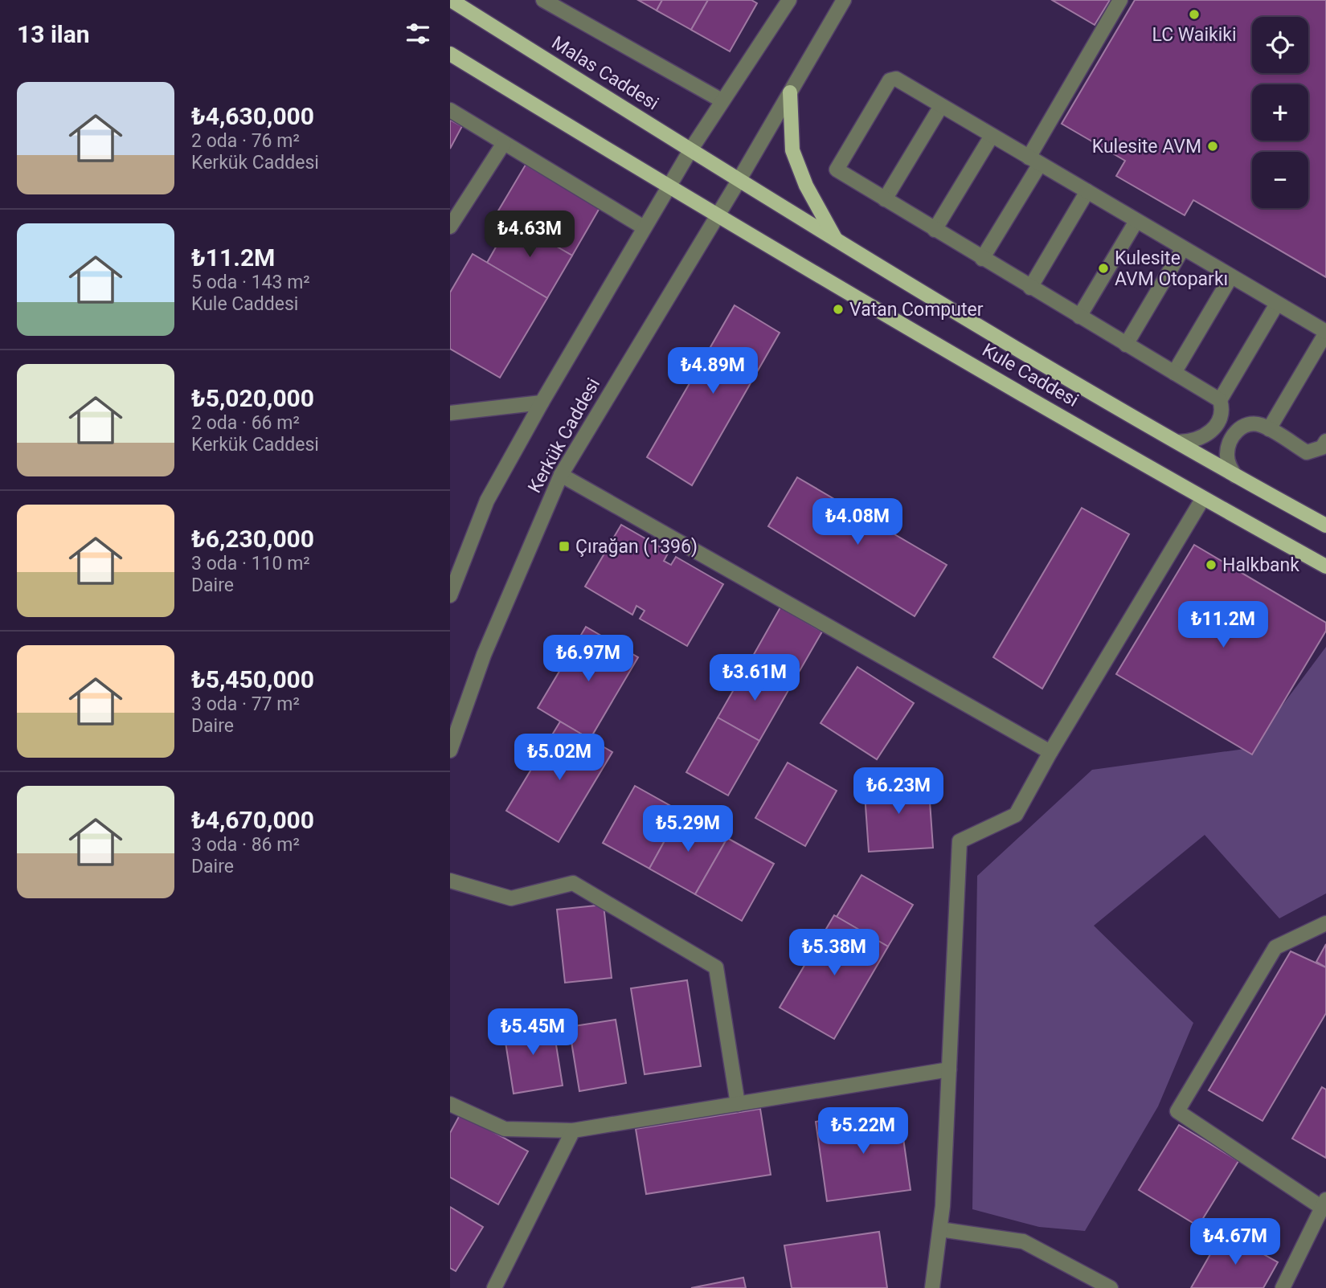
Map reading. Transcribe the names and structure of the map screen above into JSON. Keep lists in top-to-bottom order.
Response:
{
  "streets": {
    "main road": ["Malas Caddesi", "Kule Caddesi"],
    "street": ["Kerkük Caddesi"]
  },
  "crossings": [
    ["Malas Caddesi", "Kule Caddesi"],
    ["Malas Caddesi", "Kerkük Caddesi"],
    ["Kule Caddesi", "Kerkük Caddesi"]
  ],
  "places": {
    "other": [
      "LC Waikiki",
      "Kulesite AVM",
      "Kulesite AVM Otoparkı",
      "Vatan Computer",
      "Halkbank"
    ],
    "transit": ["Çırağan (1396)"]
  },
  "page": {
    "heading": "13 ilan",
    "map_buttons": ["+", "−"],
    "list": [
      {
        "name": "₺4,630,000",
        "note": "2 oda · 76 m² · Kerkük Caddesi"
      },
      {
        "name": "₺11.2M",
        "note": "5 oda · 143 m² · Kule Caddesi"
      },
      {
        "name": "₺5,020,000",
        "note": "2 oda · 66 m² · Kerkük Caddesi"
      },
      {
        "name": "₺6,230,000",
        "note": "3 oda · 110 m² · Daire"
      },
      {
        "name": "₺5,450,000",
        "note": "3 oda · 77 m² · Daire"
      },
      {
        "name": "₺4,670,000",
        "note": "3 oda · 86 m² · Daire"
      }
    ],
    "price": [
      "₺4.63M",
      "₺4.89M",
      "₺4.08M",
      "₺11.2M",
      "₺6.97M",
      "₺3.61M",
      "₺5.02M",
      "₺6.23M",
      "₺5.29M",
      "₺5.38M",
      "₺5.45M",
      "₺5.22M",
      "₺4.67M"
    ]
  }
}
